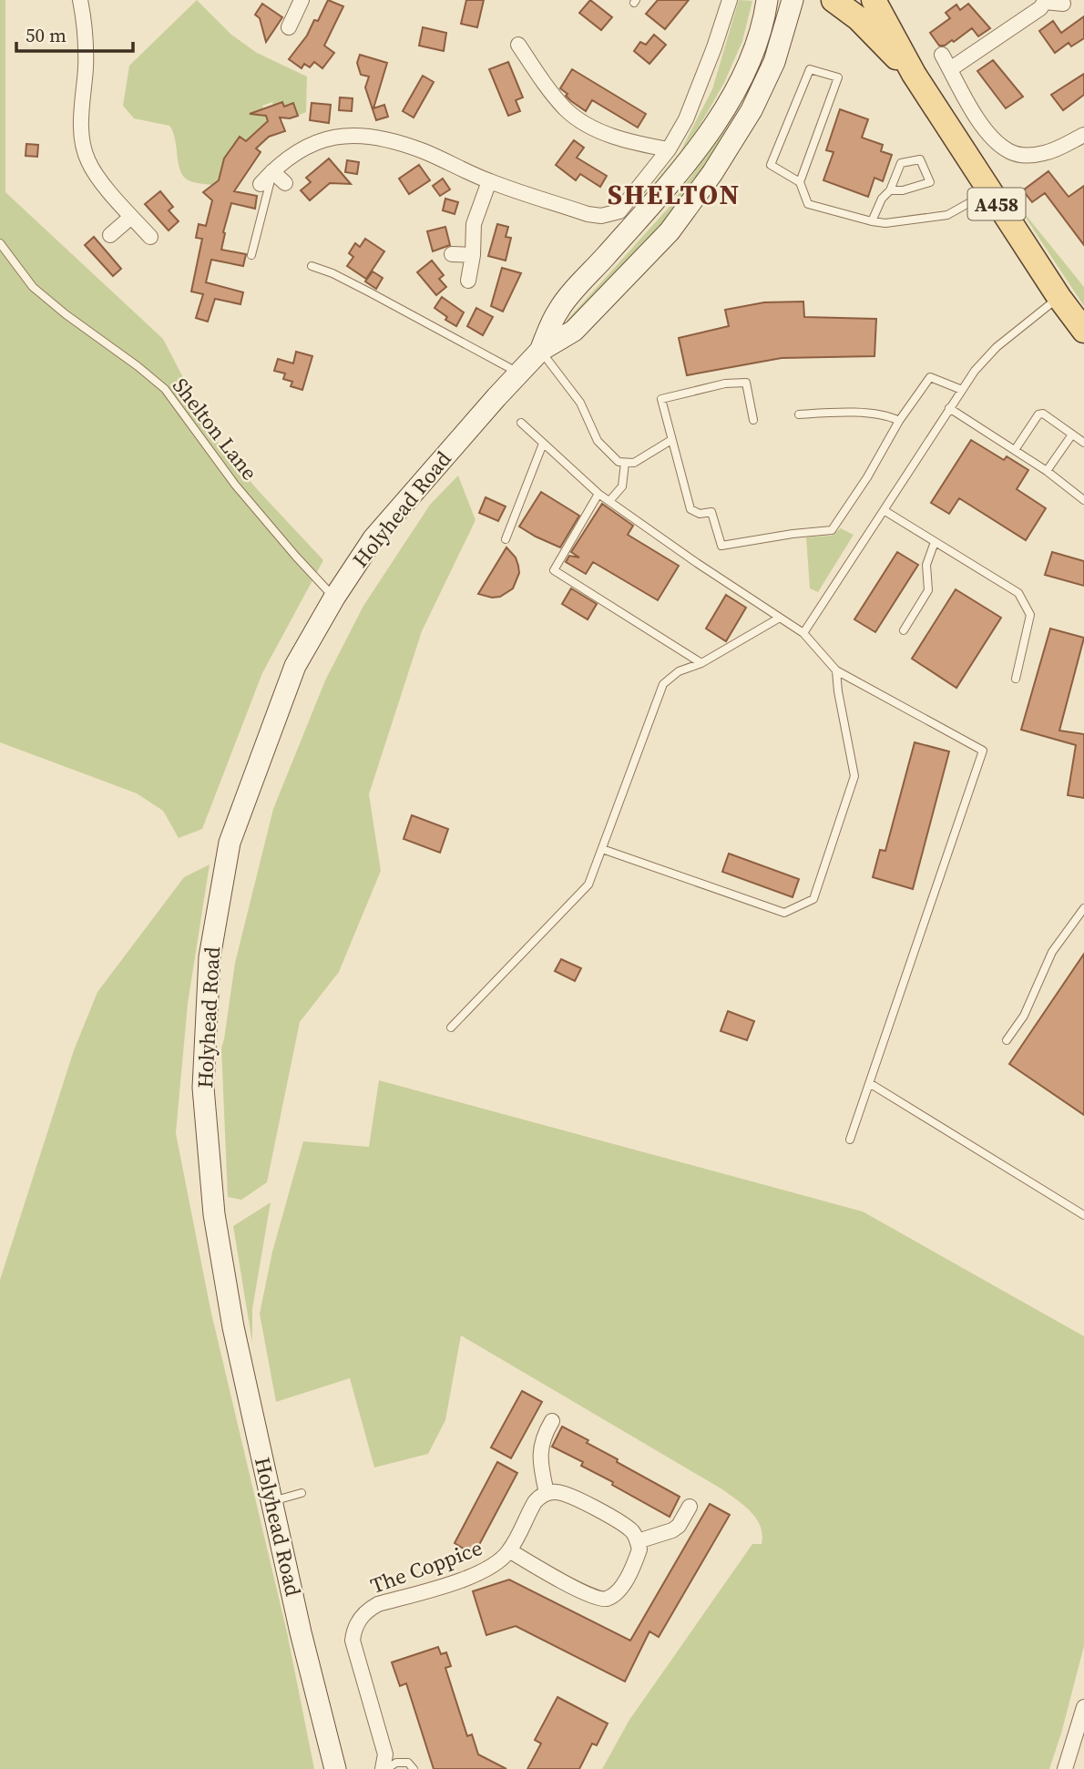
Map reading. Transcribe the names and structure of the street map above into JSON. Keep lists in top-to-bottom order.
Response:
{
  "streets": {
    "main road": ["A458", "Holyhead Road"],
    "street": ["The Coppice"],
    "lane": ["Shelton Lane"]
  },
  "crossings": [
    ["Shelton Lane", "Holyhead Road"]
  ],
  "districts": ["SHELTON"],
  "scale_bar": "50 m"
}
